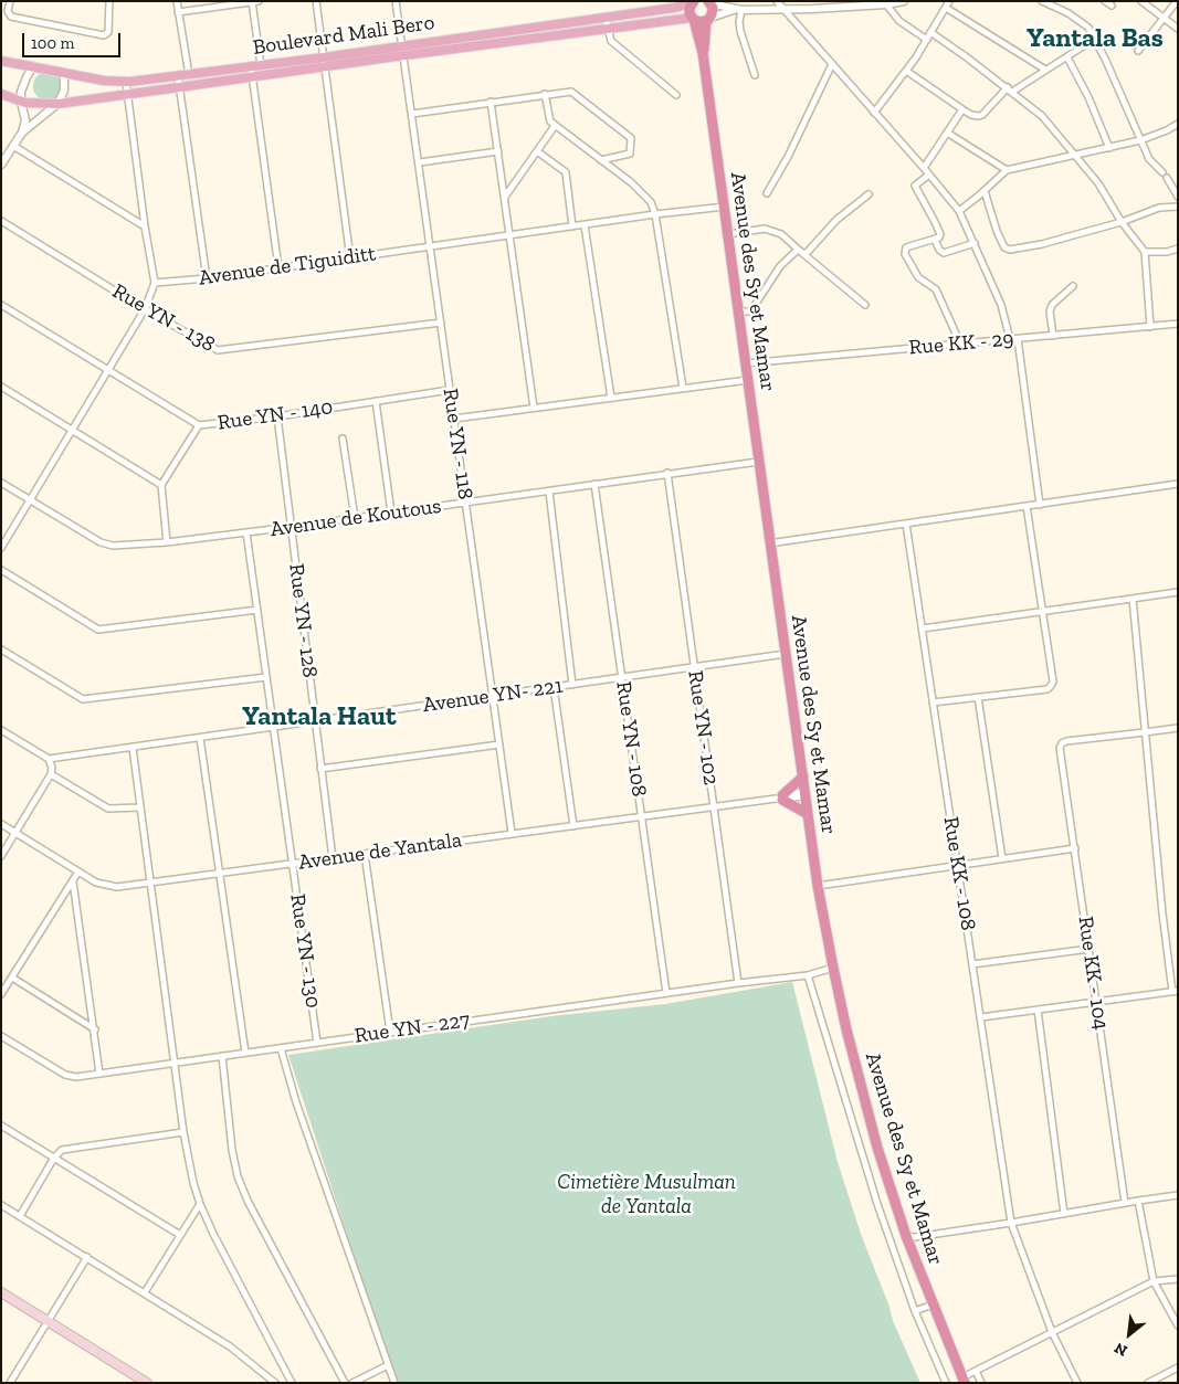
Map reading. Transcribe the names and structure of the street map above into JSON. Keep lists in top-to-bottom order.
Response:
{
  "streets": {
    "highway": ["Avenue des Sy et Mamar"],
    "main road": ["Boulevard Mali Bero"],
    "street": [
      "Avenue de Tiguiditt",
      "Rue YN - 138",
      "Rue KK - 29",
      "Rue YN - 140",
      "Rue YN - 118",
      "Avenue de Koutous",
      "Rue YN - 128",
      "Avenue YN- 221",
      "Rue YN - 102",
      "Rue YN - 108",
      "Avenue de Yantala",
      "Rue KK - 108",
      "Rue YN - 130",
      "Rue KK - 104",
      "Rue YN - 227"
    ]
  },
  "crossings": [
    ["Boulevard Mali Bero", "Avenue des Sy et Mamar"],
    ["Boulevard Mali Bero", "Rue YN - 118"],
    ["Avenue de Tiguiditt", "Avenue des Sy et Mamar"],
    ["Avenue de Tiguiditt", "Rue YN - 118"],
    ["Avenue des Sy et Mamar", "Rue KK - 29"],
    ["Avenue des Sy et Mamar", "Avenue de Koutous"],
    ["Avenue des Sy et Mamar", "Avenue YN- 221"],
    ["Avenue des Sy et Mamar", "Avenue de Yantala"],
    ["Avenue des Sy et Mamar", "Rue YN - 227"],
    ["Rue YN - 138", "Rue YN - 118"],
    ["Rue YN - 140", "Rue YN - 118"],
    ["Rue YN - 140", "Rue YN - 128"],
    ["Rue YN - 118", "Avenue de Koutous"],
    ["Rue YN - 118", "Avenue YN- 221"],
    ["Rue YN - 118", "Avenue de Yantala"],
    ["Avenue de Koutous", "Rue YN - 128"],
    ["Avenue de Koutous", "Rue YN - 102"],
    ["Avenue de Koutous", "Rue YN - 108"],
    ["Avenue de Koutous", "Rue YN - 130"],
    ["Rue YN - 128", "Avenue YN- 221"],
    ["Rue YN - 128", "Avenue de Yantala"],
    ["Avenue YN- 221", "Rue YN - 102"],
    ["Avenue YN- 221", "Rue YN - 108"],
    ["Avenue YN- 221", "Rue YN - 130"],
    ["Rue YN - 102", "Avenue de Yantala"],
    ["Rue YN - 102", "Rue YN - 227"],
    ["Rue YN - 108", "Avenue de Yantala"],
    ["Rue YN - 108", "Rue YN - 227"],
    ["Avenue de Yantala", "Rue YN - 130"],
    ["Rue YN - 130", "Rue YN - 227"]
  ],
  "districts": ["Yantala Bas", "Yantala Haut"],
  "parks": ["Cimetière Musulman de Yantala"],
  "scale_bar": "100 m",
  "north": "bottom left"
}
